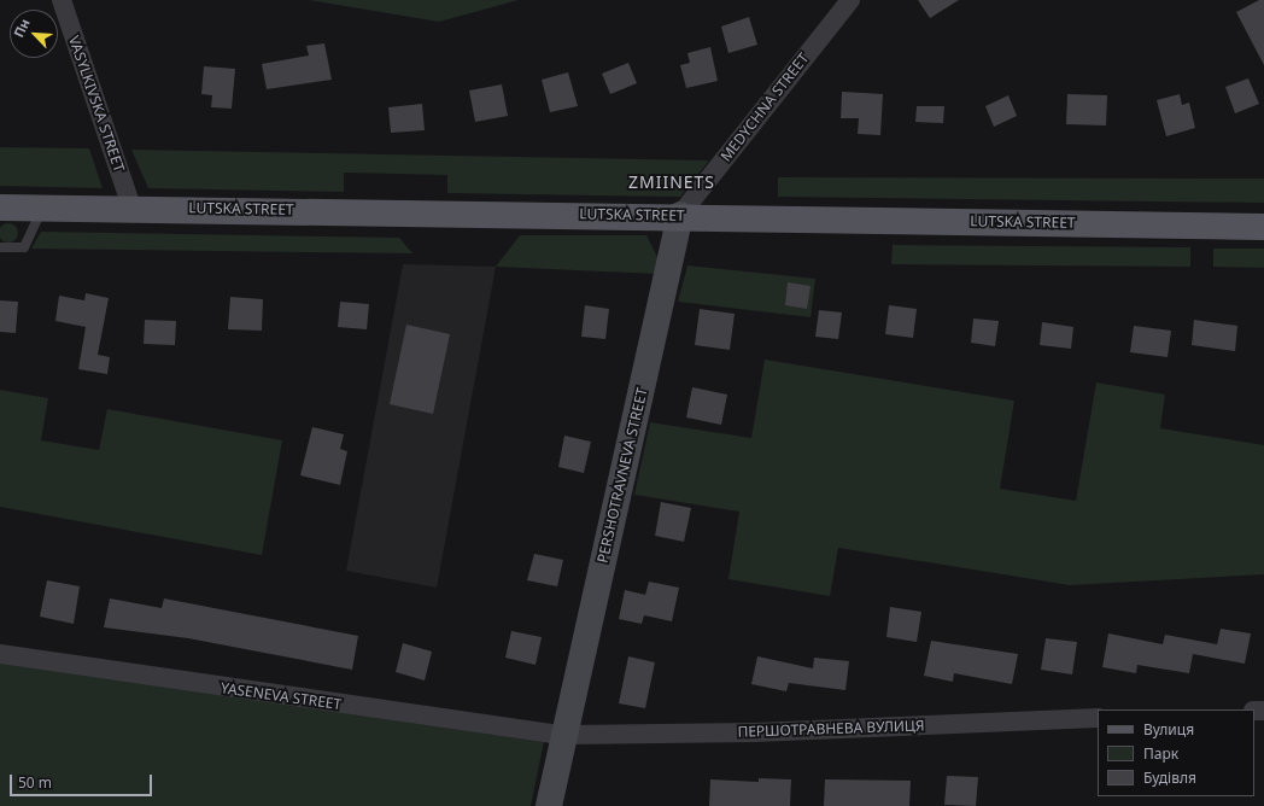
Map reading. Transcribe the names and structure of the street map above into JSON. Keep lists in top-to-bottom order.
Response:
{
  "streets": {
    "main road": ["LUTSKA STREET"],
    "street": [
      "VASYLKIVSKA STREET",
      "MEDYCHNA STREET",
      "PERSHOTRAVNEVA STREET",
      "YASENEVA STREET",
      "ПЕРШОТРАВНЕВА ВУЛИЦЯ"
    ]
  },
  "crossings": [
    ["VASYLKIVSKA STREET", "LUTSKA STREET"],
    ["MEDYCHNA STREET", "LUTSKA STREET"],
    ["MEDYCHNA STREET", "PERSHOTRAVNEVA STREET"],
    ["LUTSKA STREET", "PERSHOTRAVNEVA STREET"],
    ["PERSHOTRAVNEVA STREET", "YASENEVA STREET"],
    ["PERSHOTRAVNEVA STREET", "ПЕРШОТРАВНЕВА ВУЛИЦЯ"],
    ["YASENEVA STREET", "ПЕРШОТРАВНЕВА ВУЛИЦЯ"]
  ],
  "districts": ["ZMIINETS"],
  "legend": ["Вулиця", "Парк", "Будівля"],
  "scale_bar": "50 m",
  "north": "top left"
}
